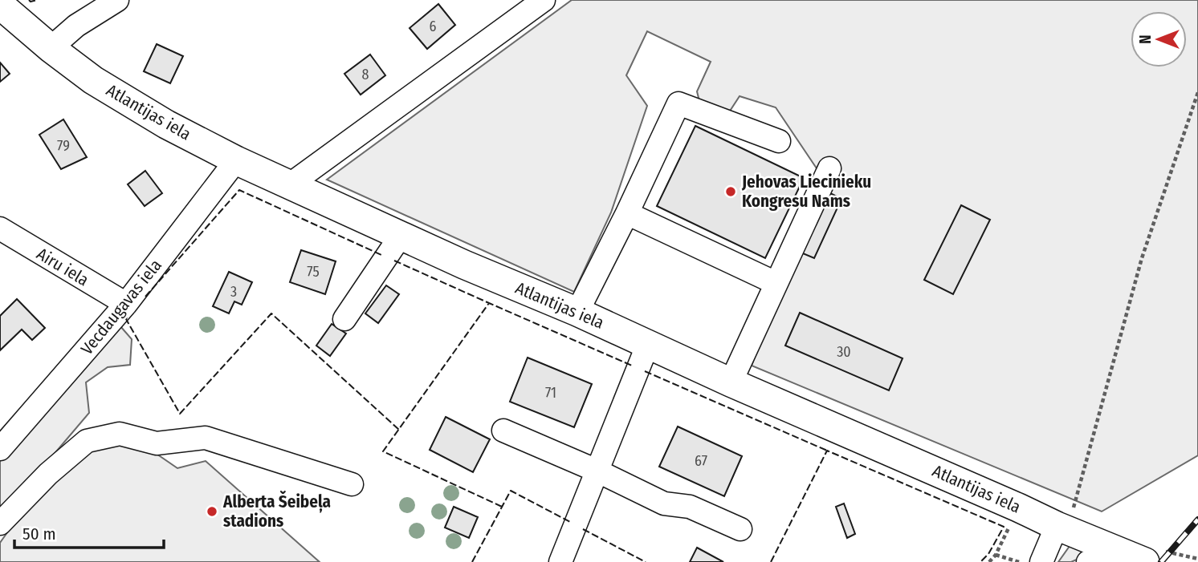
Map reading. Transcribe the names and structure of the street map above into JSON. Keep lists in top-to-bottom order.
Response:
{
  "streets": {
    "main road": ["Atlantijas iela"],
    "street": ["Airu iela", "Vecdaugavas iela"]
  },
  "crossings": [
    ["Atlantijas iela", "Vecdaugavas iela"],
    ["Airu iela", "Vecdaugavas iela"]
  ],
  "places": ["Jehovas Liecinieku Kongresu Nams", "Alberta Šeibeļa stadions"],
  "house_numbers": [
    "6",
    "8",
    "79",
    "75",
    "3",
    "30",
    "71",
    "67"
  ],
  "scale_bar": "50 m",
  "north": "left"
}
